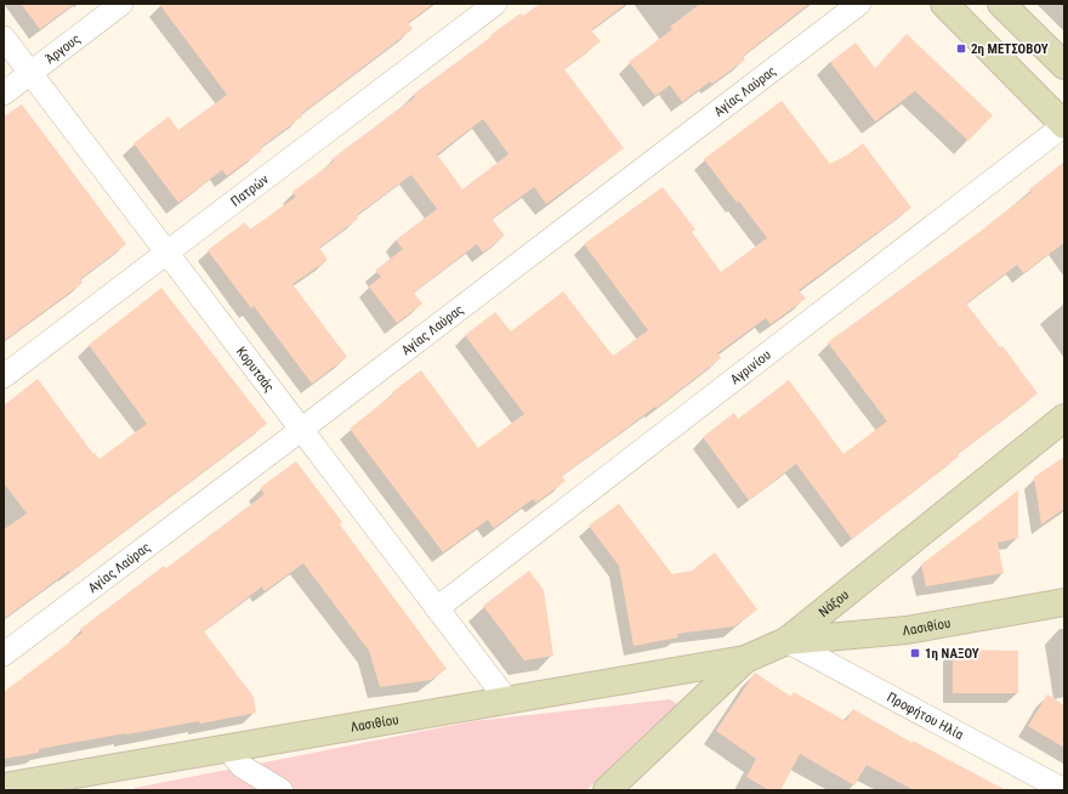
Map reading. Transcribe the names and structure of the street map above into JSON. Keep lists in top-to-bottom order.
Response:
{
  "streets": {
    "street": [
      "Άργους",
      "Αγίας Λαύρας",
      "Πατρών",
      "Αγρινίου",
      "Κορυτσάς",
      "Νάξου",
      "Λασιθίου",
      "Προφήτου Ηλία"
    ]
  },
  "crossings": [
    ["Άργους", "Κορυτσάς"],
    ["Αγίας Λαύρας", "Κορυτσάς"],
    ["Πατρών", "Κορυτσάς"],
    ["Αγρινίου", "Κορυτσάς"],
    ["Κορυτσάς", "Λασιθίου"],
    ["Νάξου", "Λασιθίου"],
    ["Νάξου", "Προφήτου Ηλία"],
    ["Λασιθίου", "Προφήτου Ηλία"]
  ],
  "places": {
    "transit": ["2η ΜΕΤΣΟΒΟΥ", "1η ΝΑΞΟΥ"]
  }
}
